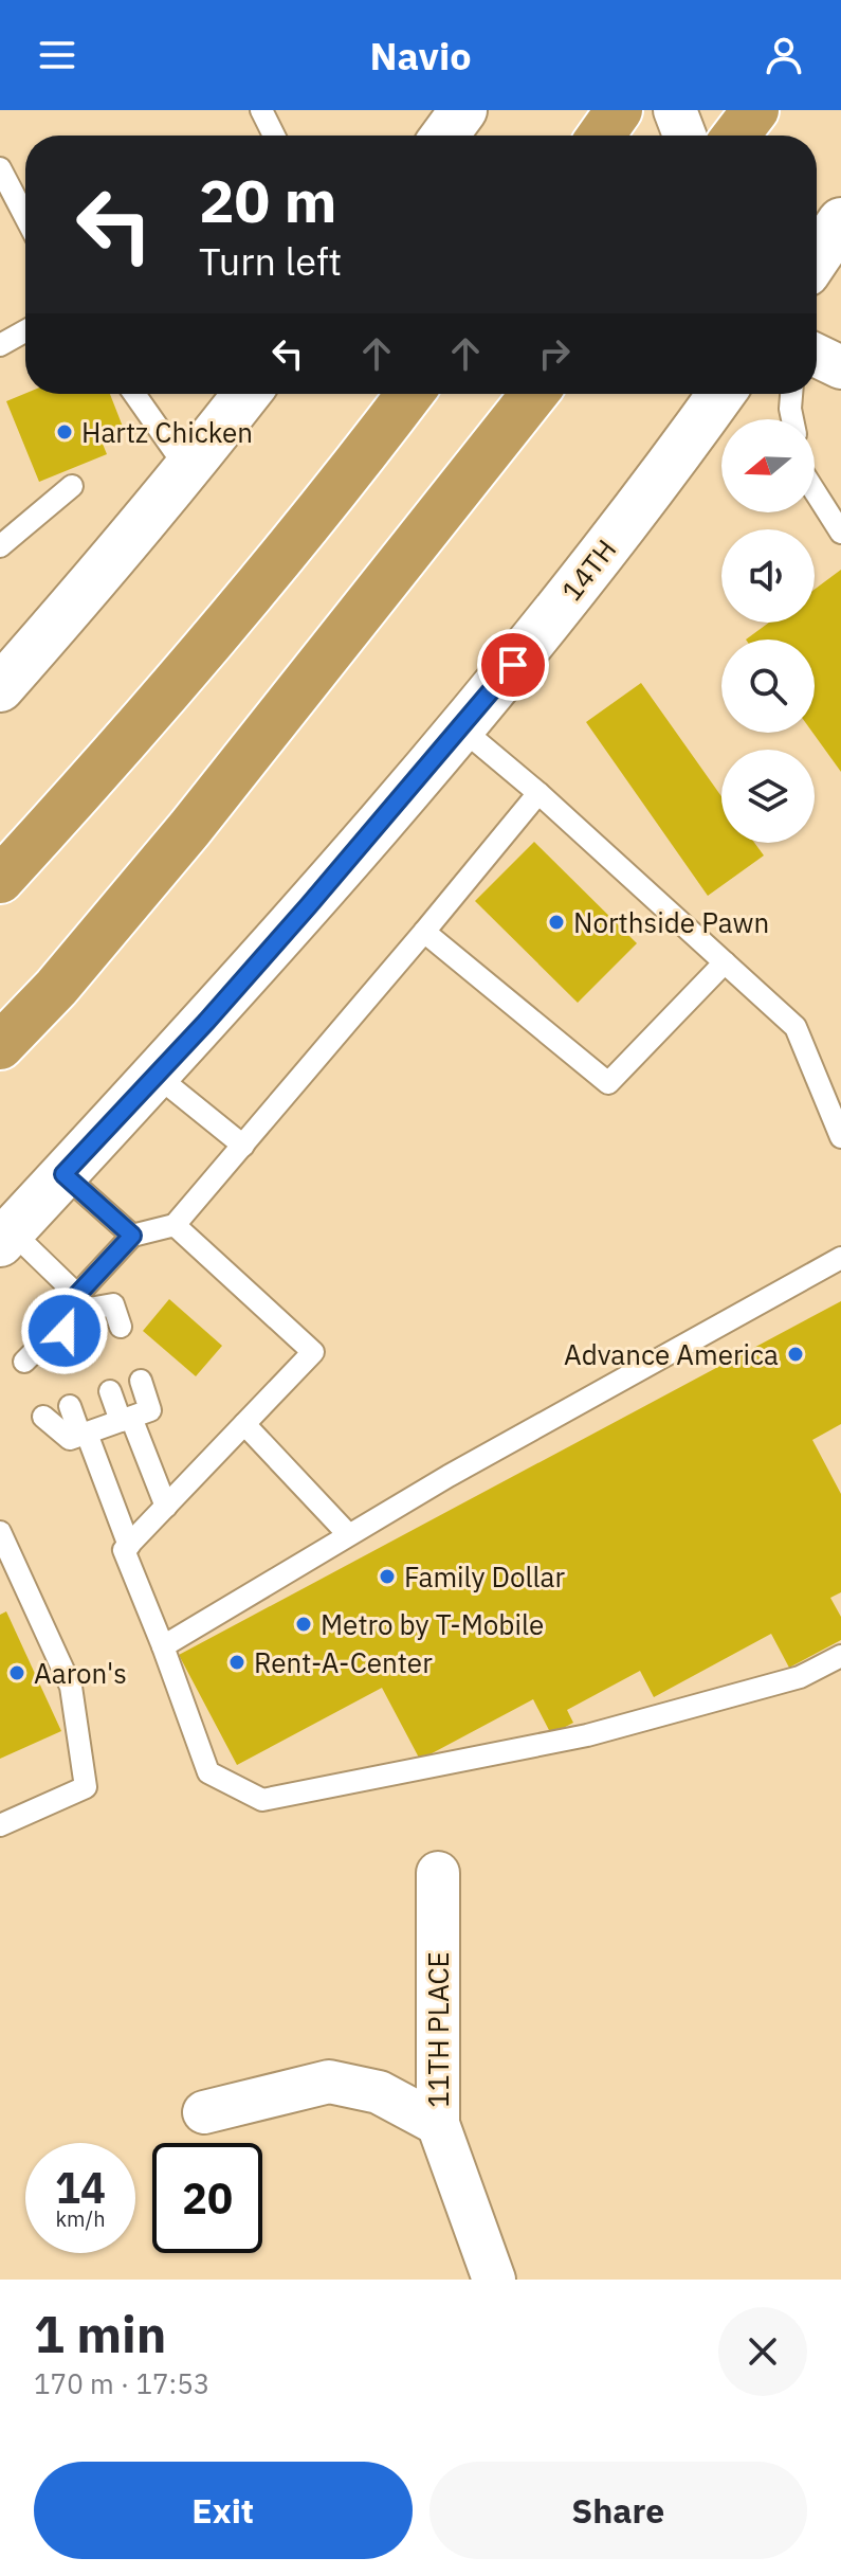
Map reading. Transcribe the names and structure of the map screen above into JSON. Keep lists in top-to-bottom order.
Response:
{
  "streets": {
    "street": ["14TH", "11TH PLACE"]
  },
  "places": [
    "Hartz Chicken",
    "Northside Pawn",
    "Advance America",
    "Family Dollar",
    "Metro by T-Mobile",
    "Rent-A-Center",
    "Aaron's"
  ],
  "north": "left",
  "page": {
    "header": "Navio",
    "turn": ["20 m", "Turn left"],
    "speed": "14 km/h",
    "limit": "20",
    "heading": ["1 min", "170 m · 17:53"],
    "buttons": ["Exit", "Share"]
  }
}
